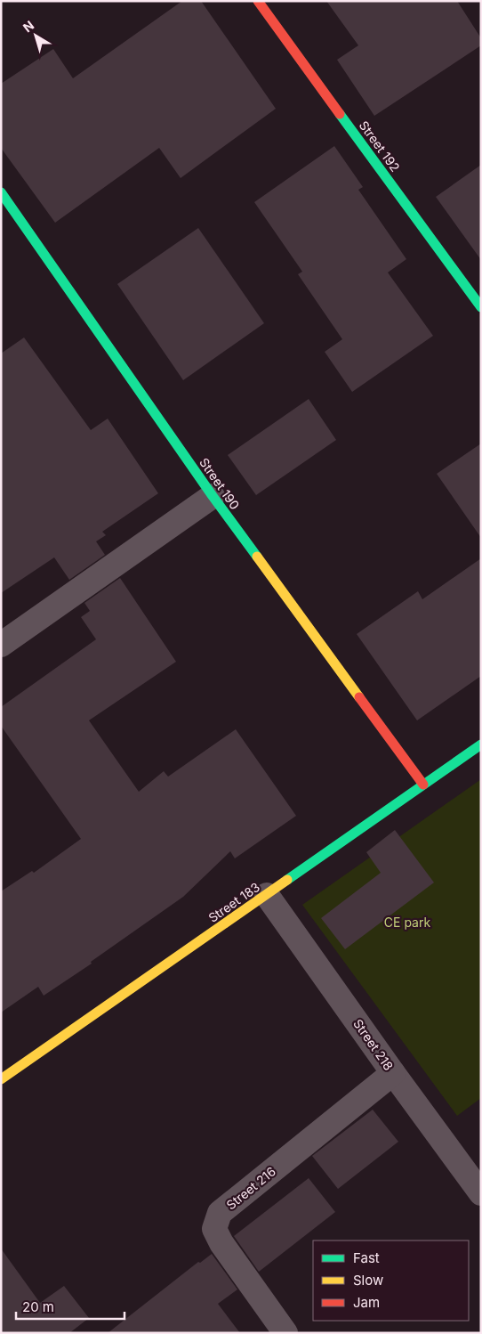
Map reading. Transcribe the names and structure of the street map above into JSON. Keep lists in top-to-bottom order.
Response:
{
  "streets": {
    "street": [
      "Street 192",
      "Street 190",
      "Street 183",
      "Street 218",
      "Street 216"
    ]
  },
  "crossings": [
    ["Street 190", "Street 183"],
    ["Street 183", "Street 218"],
    ["Street 218", "Street 216"]
  ],
  "parks": ["CE park"],
  "legend": ["Fast", "Slow", "Jam"],
  "scale_bar": "20 m",
  "north": "top left"
}
